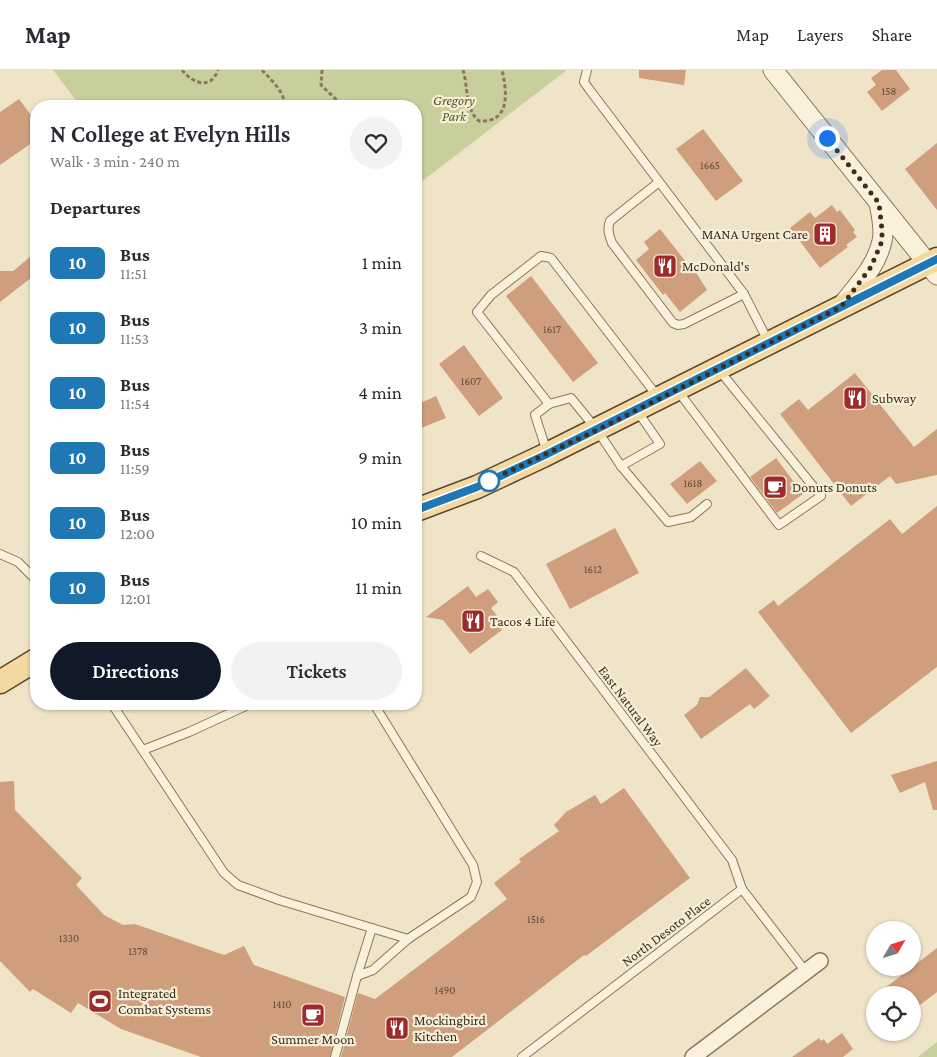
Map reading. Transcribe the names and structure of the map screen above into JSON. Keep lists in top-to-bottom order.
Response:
{
  "streets": {
    "lane": ["East Natural Way", "North Desoto Place"]
  },
  "crossings": [
    ["East Natural Way", "North Desoto Place"]
  ],
  "parks": ["Gregory Park"],
  "places": {
    "building": ["MANA Urgent Care"],
    "restaurant": [
      "McDonald's",
      "Subway",
      "Tacos 4 Life",
      "Mockingbird Kitchen"
    ],
    "cafe": ["Donuts Donuts", "Summer Moon"],
    "sports": ["Integrated Combat Systems"]
  },
  "lines": ["bus line 10"],
  "house_numbers": [
    "158",
    "1665",
    "1617",
    "1607",
    "1618",
    "1612",
    "1516",
    "1330",
    "1378",
    "1490",
    "1410"
  ],
  "north": "top right",
  "page": {
    "header": "Map",
    "nav": ["Map", "Layers", "Share"],
    "heading": [
      ["N College at Evelyn Hills", "Walk · 3 min · 240 m"],
      "Departures"
    ],
    "list": [
      {
        "mark": "10",
        "name": "Bus",
        "note": "11:51",
        "value": "1 min"
      },
      {
        "mark": "10",
        "name": "Bus",
        "note": "11:53",
        "value": "3 min"
      },
      {
        "mark": "10",
        "name": "Bus",
        "note": "11:54",
        "value": "4 min"
      },
      {
        "mark": "10",
        "name": "Bus",
        "note": "11:59",
        "value": "9 min"
      },
      {
        "mark": "10",
        "name": "Bus",
        "note": "12:00",
        "value": "10 min"
      },
      {
        "mark": "10",
        "name": "Bus",
        "note": "12:01",
        "value": "11 min"
      }
    ],
    "buttons": ["Directions", "Tickets"]
  }
}
